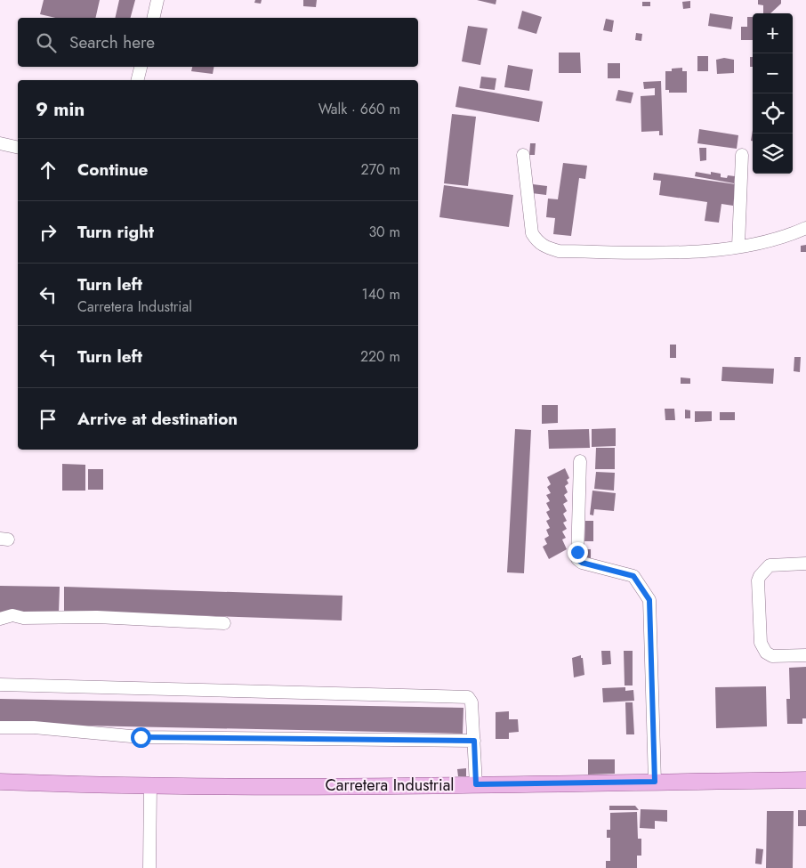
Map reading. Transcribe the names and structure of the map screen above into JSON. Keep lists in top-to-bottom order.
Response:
{
  "streets": {
    "main road": ["Carretera Industrial"]
  },
  "page": {
    "map_buttons": ["+", "−"],
    "search": "Search here",
    "heading": ["9 min", "Walk · 660 m"],
    "list": [
      ["Continue", "270 m"],
      ["Turn right", "30 m"],
      ["Turn left", "Carretera Industrial", "140 m"],
      ["Turn left", "220 m"],
      "Arrive at destination"
    ]
  }
}
